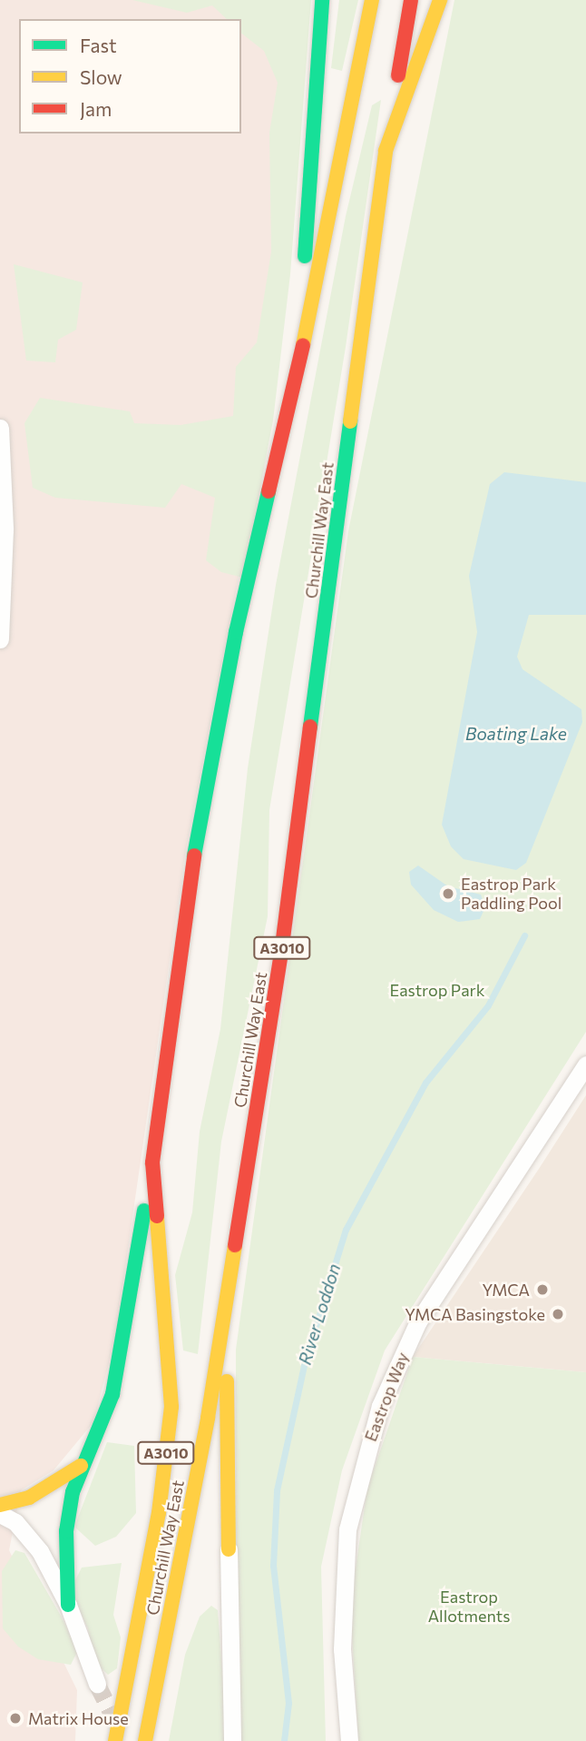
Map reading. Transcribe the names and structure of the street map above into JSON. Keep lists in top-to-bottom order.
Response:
{
  "streets": {
    "main road": ["Churchill Way East", "A3010"],
    "street": ["Eastrop Way"]
  },
  "water": ["Boating Lake", "River Loddon"],
  "parks": ["Eastrop Park", "Eastrop Allotments"],
  "places": [
    "Eastrop Park Paddling Pool",
    "YMCA",
    "YMCA Basingstoke",
    "Matrix House"
  ],
  "legend": ["Fast", "Slow", "Jam"]
}
